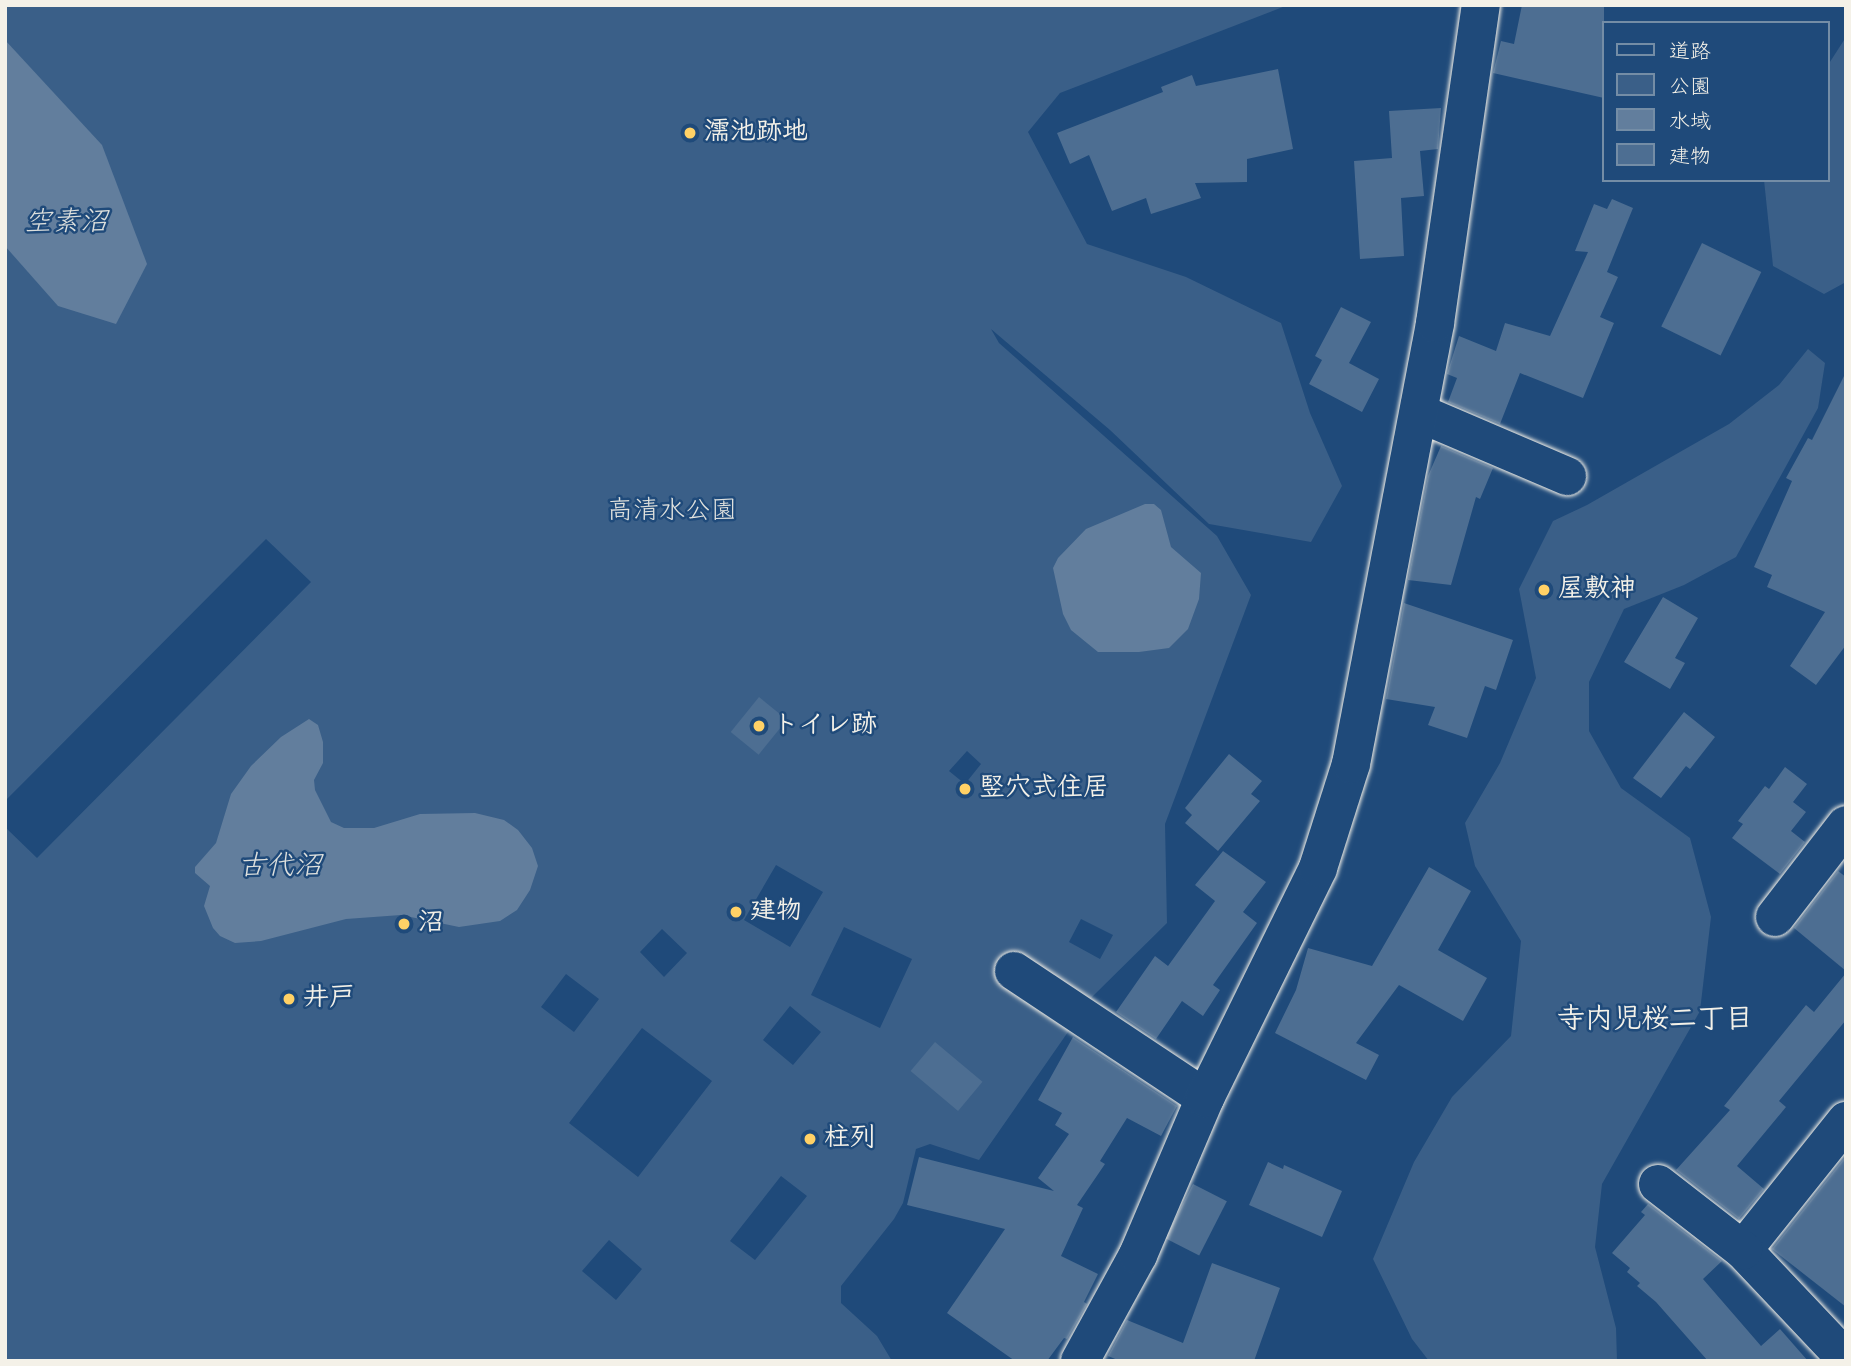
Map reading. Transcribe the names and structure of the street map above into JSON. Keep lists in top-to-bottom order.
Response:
{
  "districts": ["寺内児桜二丁目"],
  "water": ["空素沼", "古代沼"],
  "parks": ["高清水公園"],
  "places": [
    "濡池跡地",
    "屋敷神",
    "トイレ跡",
    "竪穴式住居",
    "建物",
    "沼",
    "井戸",
    "柱列"
  ],
  "legend": [
    "道路",
    "公園",
    "水域",
    "建物"
  ]
}
